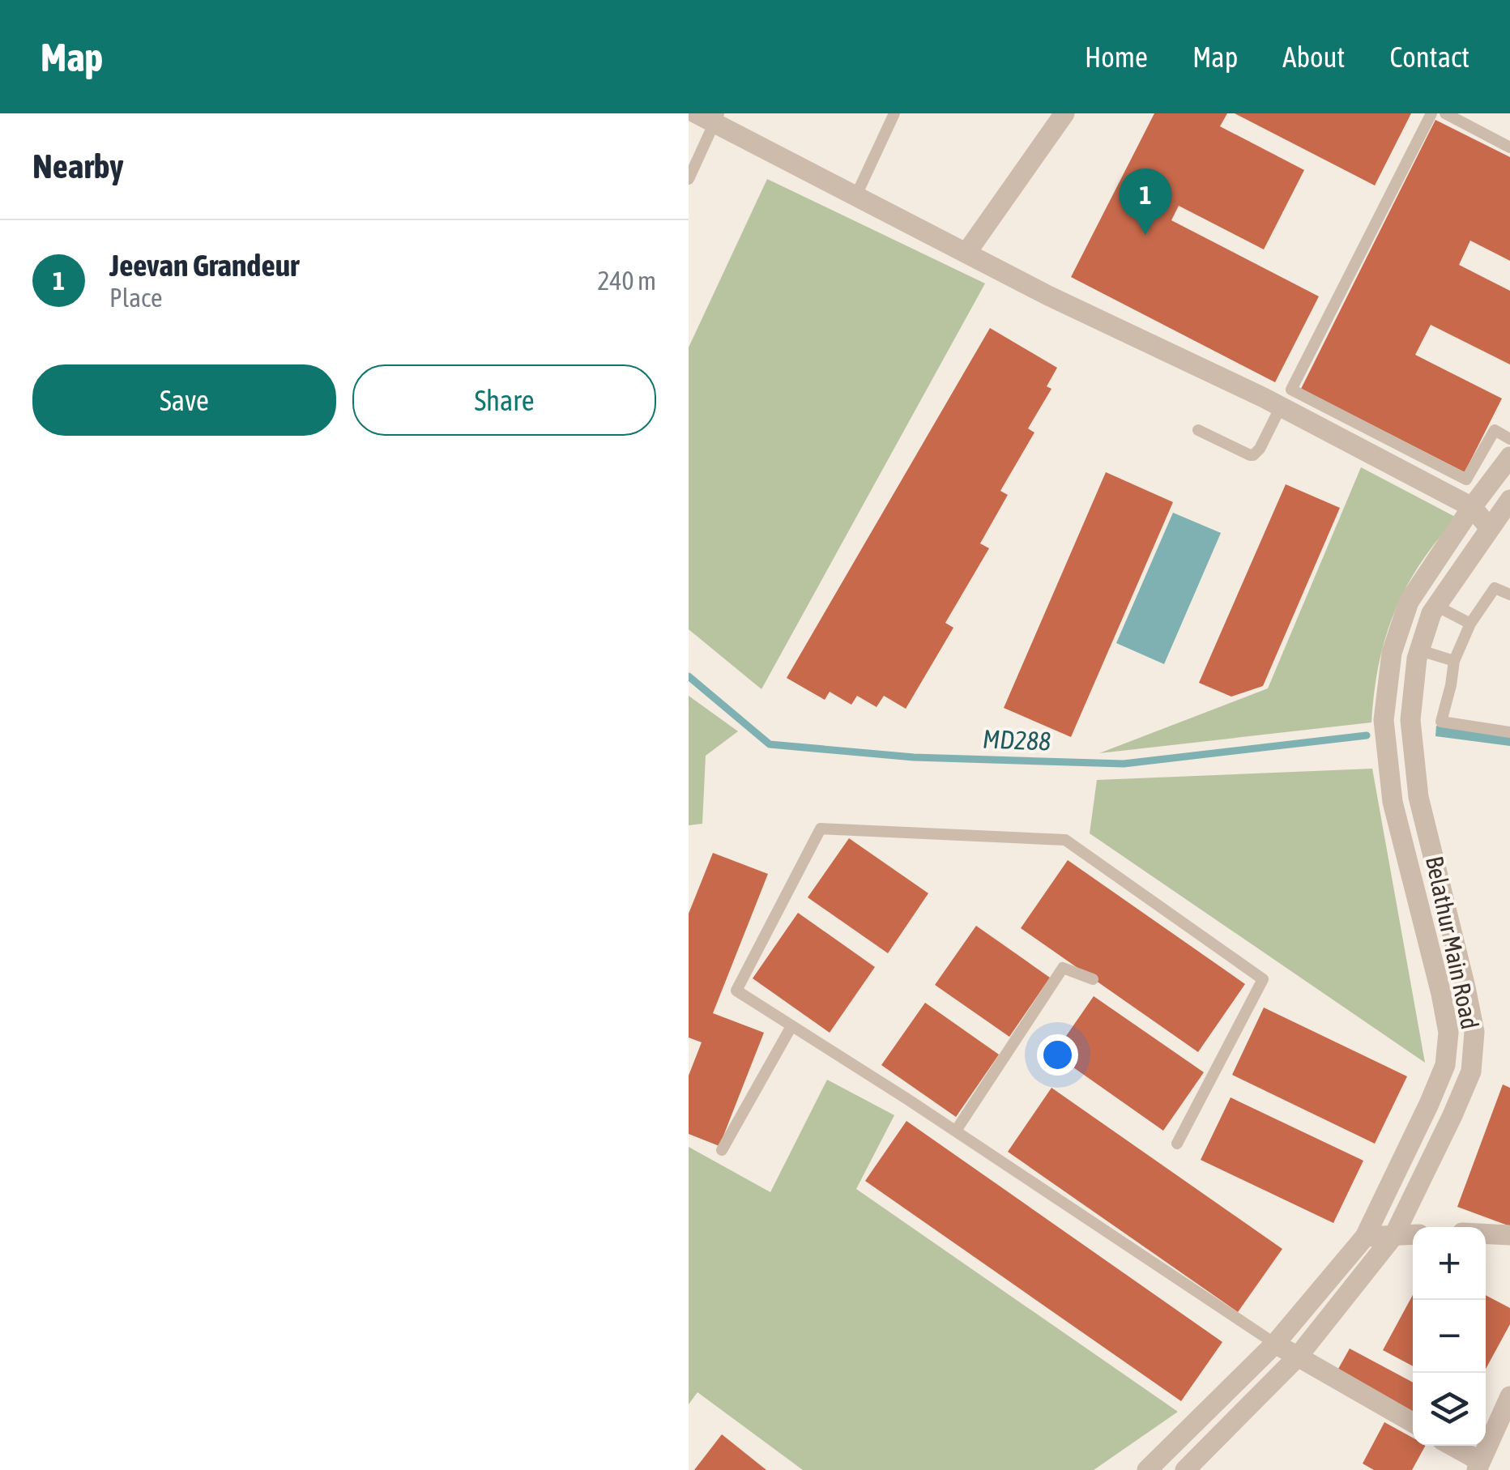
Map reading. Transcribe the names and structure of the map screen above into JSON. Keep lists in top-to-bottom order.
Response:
{
  "streets": {
    "street": ["Belathur Main Road"]
  },
  "water": ["MD288"],
  "page": {
    "header": "Map",
    "nav": [
      "Home",
      "Map",
      "About",
      "Contact"
    ],
    "heading": "Nearby",
    "pins": "1",
    "list": [
      {
        "mark": "1",
        "name": "Jeevan Grandeur",
        "note": "Place",
        "value": "240 m"
      }
    ],
    "buttons": ["Save", "Share"],
    "map_buttons": ["+", "−"]
  }
}
